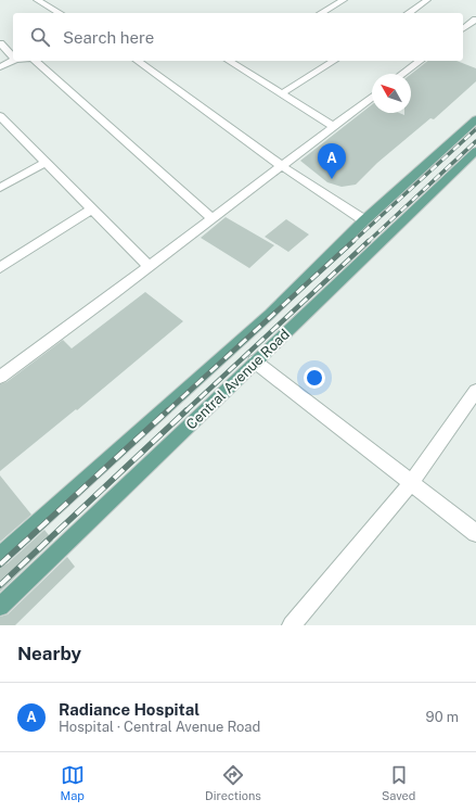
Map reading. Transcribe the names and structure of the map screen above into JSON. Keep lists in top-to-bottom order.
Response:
{
  "streets": {
    "main road": ["Central Avenue Road"]
  },
  "north": "top left",
  "page": {
    "search": "Search here",
    "pins": "A",
    "heading": "Nearby",
    "list": [
      {
        "mark": "A",
        "name": "Radiance Hospital",
        "note": "Hospital · Central Avenue Road",
        "value": "90 m"
      }
    ],
    "nav": ["Map", "Directions", "Saved"]
  }
}
